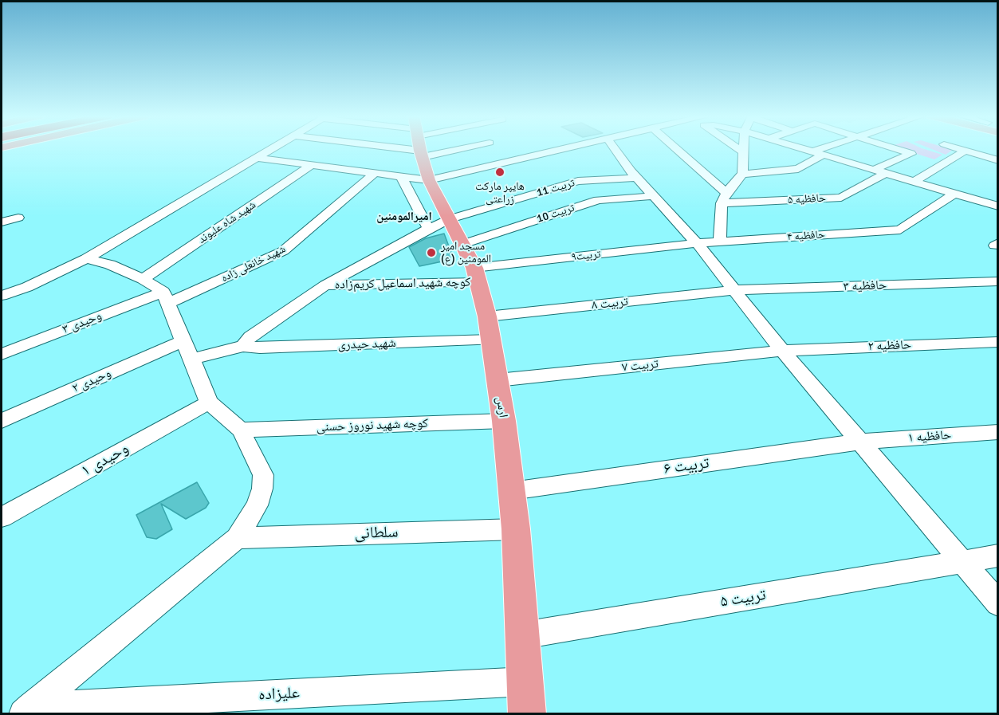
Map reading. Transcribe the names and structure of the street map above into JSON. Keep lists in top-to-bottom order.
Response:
{
  "streets": {
    "main road": ["ارس"],
    "street": [
      "تربیت 11",
      "حافظیه ۵",
      "تربیت 10",
      "شهید شاه علیوند",
      "حافظیه ۴",
      "تربیت۹",
      "شهید خانعلی زاده",
      "کوچه شهید اسماعیل کریم‌زاده",
      "حافظیه ۳",
      "تربیت ۸",
      "وحیدی ۳",
      "شهید حیدری",
      "حافظیه ۲",
      "تربیت ۷",
      "وحیدی ۲",
      "کوچه شهید نوروز حسنی",
      "حافظیه ۱",
      "وحیدی ۱",
      "تربیت ۶",
      "سلطانی",
      "تربیت ۵",
      "علیزاده"
    ]
  },
  "crossings": [
    ["تربیت 11", "کوچه شهید اسماعیل کریم‌زاده"],
    ["تربیت 11", "شهید حیدری"],
    ["تربیت 11", "ارس"],
    ["تربیت 10", "ارس"],
    ["حافظیه ۴", "تربیت۹"],
    ["تربیت۹", "کوچه شهید اسماعیل کریم‌زاده"],
    ["تربیت۹", "ارس"],
    ["شهید خانعلی زاده", "وحیدی ۳"],
    ["کوچه شهید اسماعیل کریم‌زاده", "ارس"],
    ["حافظیه ۳", "تربیت ۸"],
    ["تربیت ۸", "ارس"],
    ["شهید حیدری", "ارس"],
    ["حافظیه ۲", "تربیت ۷"],
    ["تربیت ۷", "ارس"],
    ["ارس", "کوچه شهید نوروز حسنی"],
    ["ارس", "تربیت ۶"],
    ["ارس", "سلطانی"],
    ["ارس", "تربیت ۵"],
    ["ارس", "علیزاده"],
    ["حافظیه ۱", "تربیت ۶"]
  ],
  "districts": ["امیرالمومنین"],
  "places": ["هایپر مارکت زراعتی", "مسجد امیر المومنین (ع)"]
}
